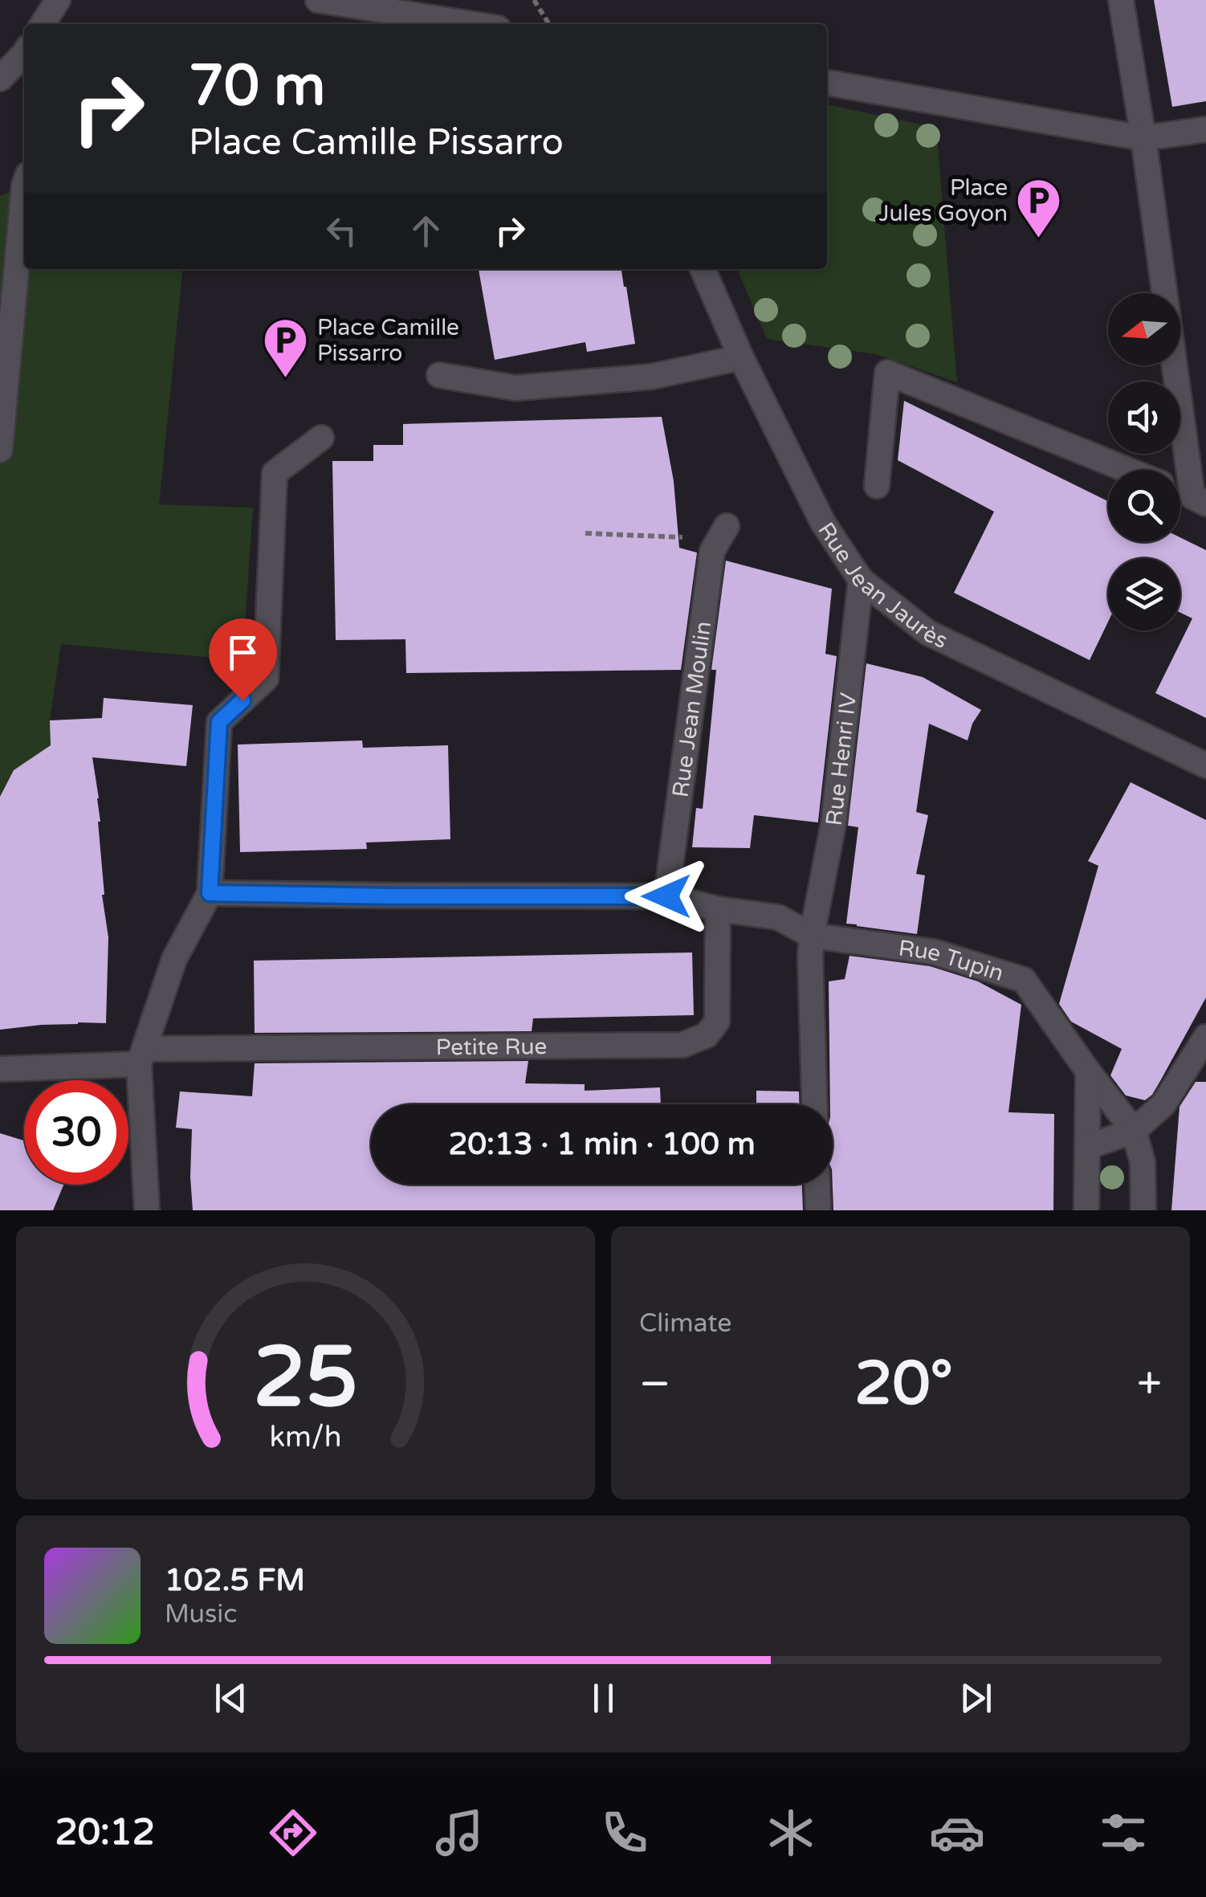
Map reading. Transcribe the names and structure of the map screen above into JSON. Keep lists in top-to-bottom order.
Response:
{
  "streets": {
    "street": [
      "Rue Jean Jaurès",
      "Rue Jean Moulin",
      "Rue Henri IV",
      "Rue Tupin",
      "Petite Rue"
    ]
  },
  "crossings": [
    ["Rue Jean Jaurès", "Rue Henri IV"],
    ["Rue Jean Moulin", "Rue Tupin"],
    ["Rue Henri IV", "Rue Tupin"],
    ["Rue Tupin", "Petite Rue"]
  ],
  "places": {
    "parking": ["Place Jules Goyon", "Place Camille Pissarro"]
  },
  "north": "left",
  "page": {
    "turn": ["70 m", "Place Camille Pissarro"],
    "limit": "30",
    "trip": "20:13 · 1 min · 100 m",
    "tile": "Climate",
    "heat": ["−", "20°", "+"],
    "song": ["102.5 FM", "Music"],
    "tabs": "20:12",
    "gauge": ["25", "km/h"]
  }
}
